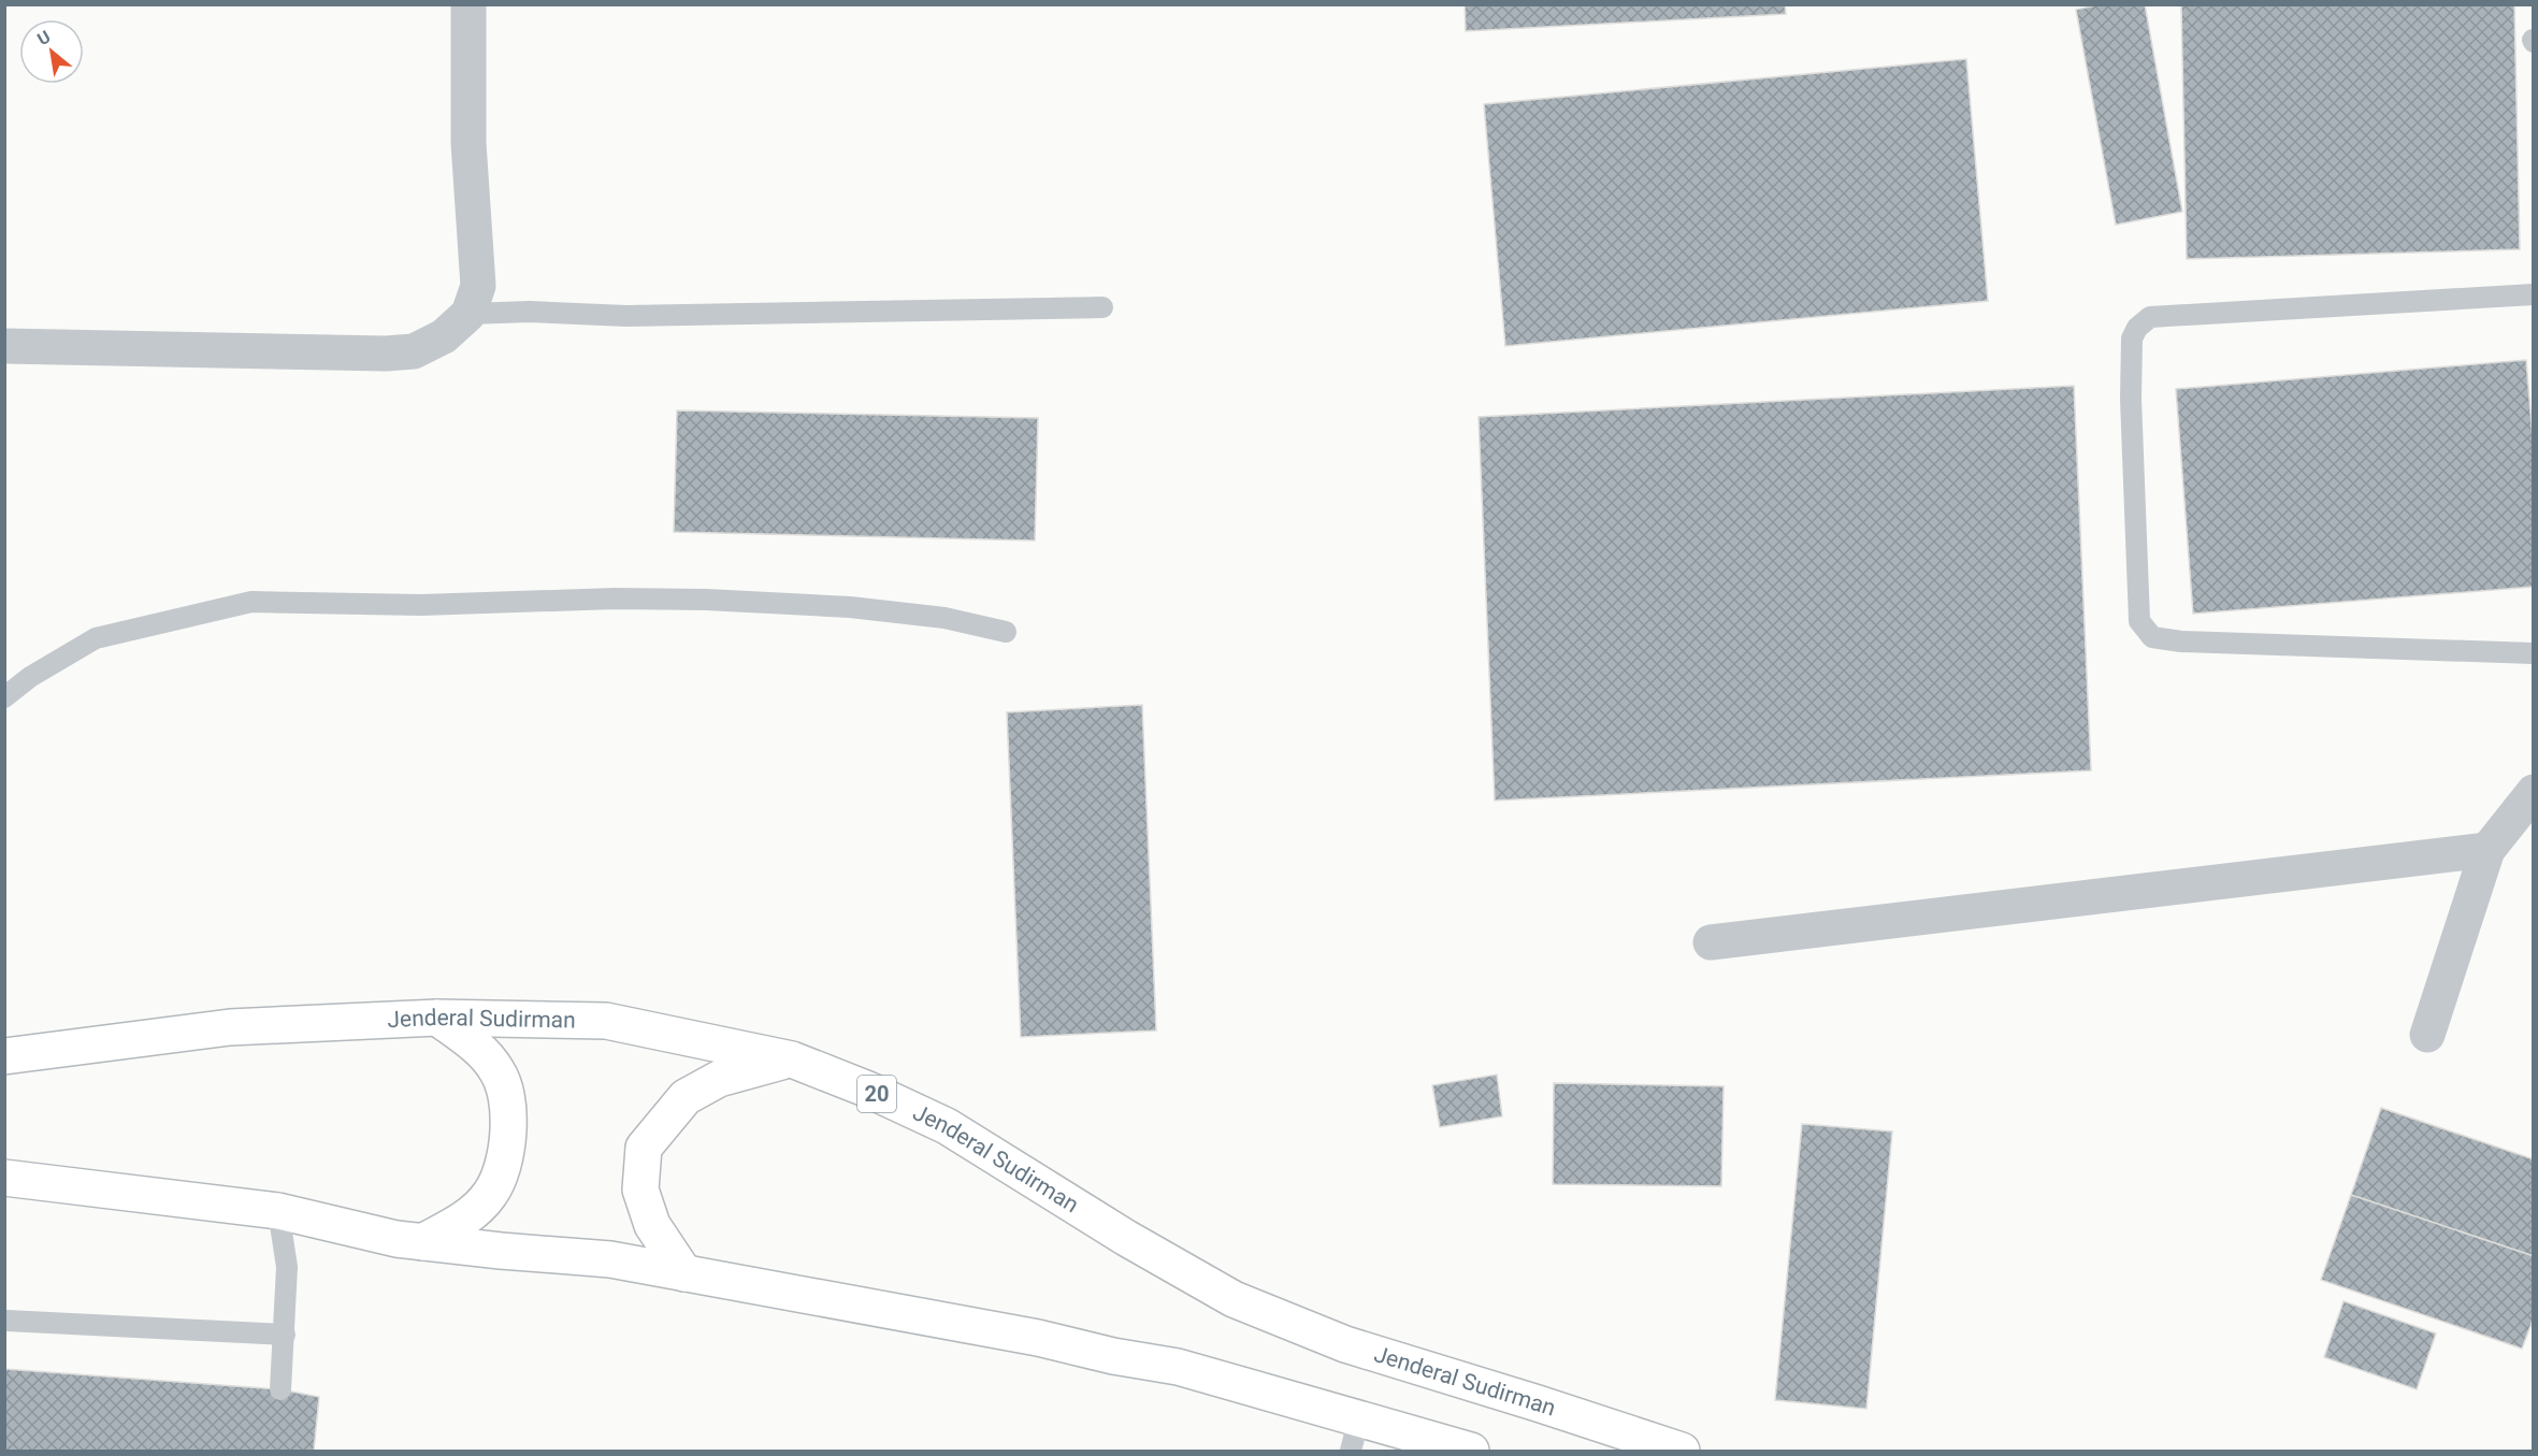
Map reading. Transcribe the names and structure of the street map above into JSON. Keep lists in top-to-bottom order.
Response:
{
  "streets": {
    "highway": ["Jenderal Sudirman", "20"]
  },
  "north": "top left"
}
